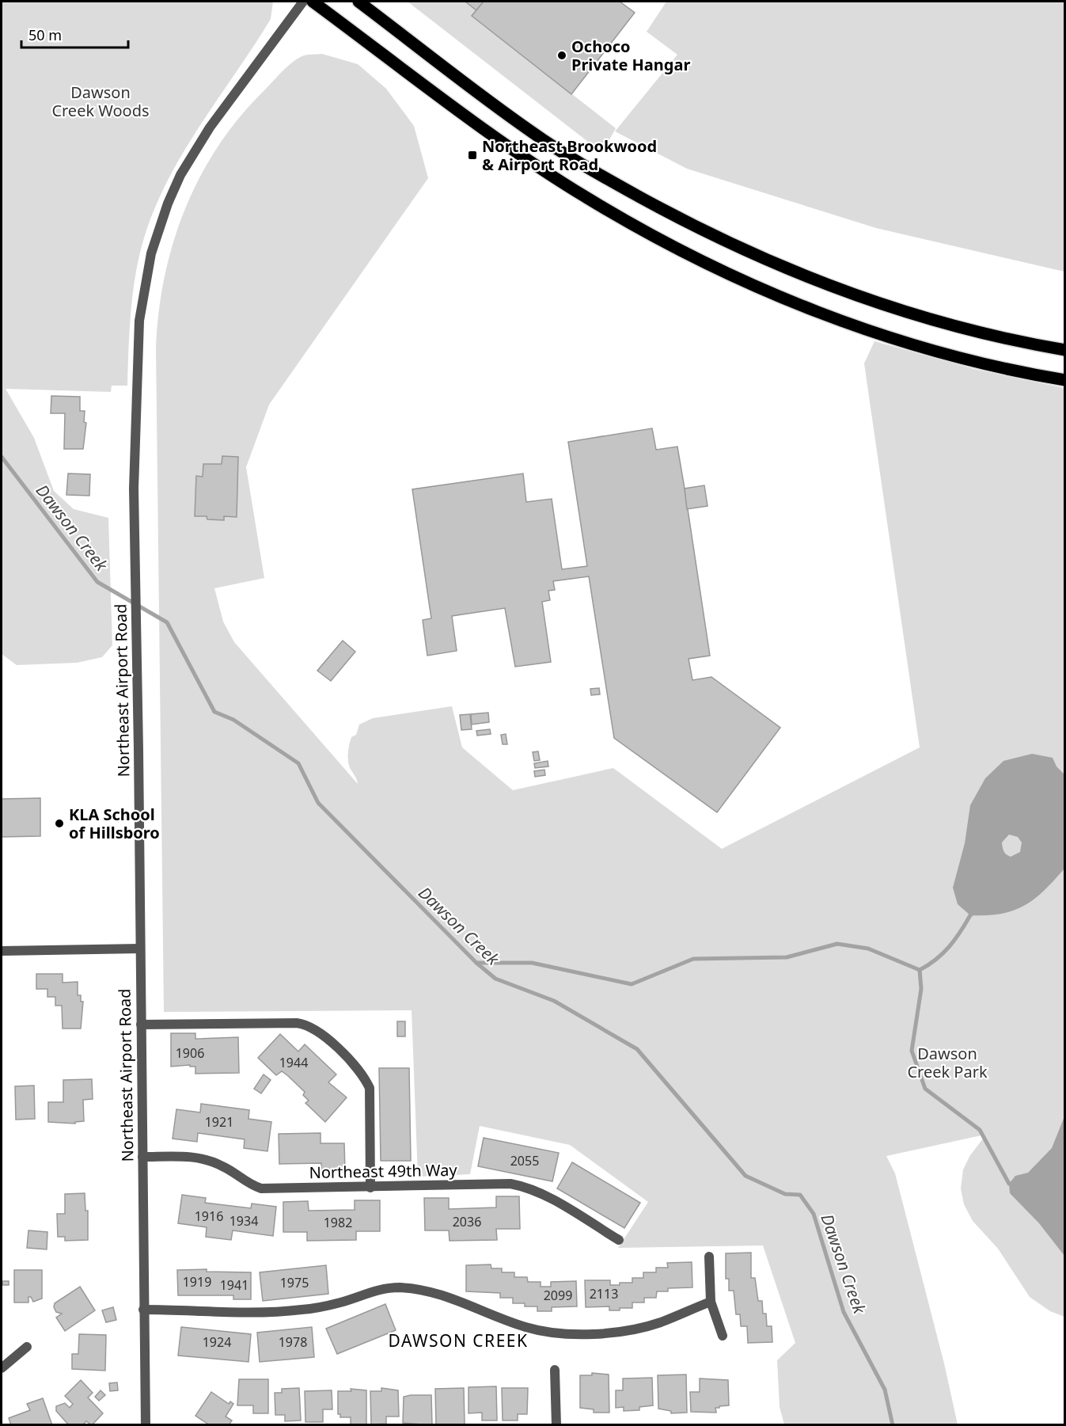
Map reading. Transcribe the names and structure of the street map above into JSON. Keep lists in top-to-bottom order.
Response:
{
  "streets": {
    "street": ["Northeast Airport Road", "Northeast 49th Way"]
  },
  "crossings": [
    ["Northeast Airport Road", "Northeast 49th Way"]
  ],
  "districts": ["DAWSON CREEK"],
  "water": ["Dawson Creek"],
  "parks": ["Dawson Creek Woods", "Dawson Creek Park"],
  "places": {
    "other": ["Ochoco Private Hangar", "KLA School of Hillsboro"],
    "transit": ["Northeast Brookwood & Airport Road"]
  },
  "house_numbers": [
    "1906",
    "1944",
    "1921",
    "2055",
    "1916",
    "1934",
    "2036",
    "1982",
    "1919",
    "1975",
    "1941",
    "2113",
    "2099",
    "1924",
    "1978"
  ],
  "scale_bar": "50 m"
}
